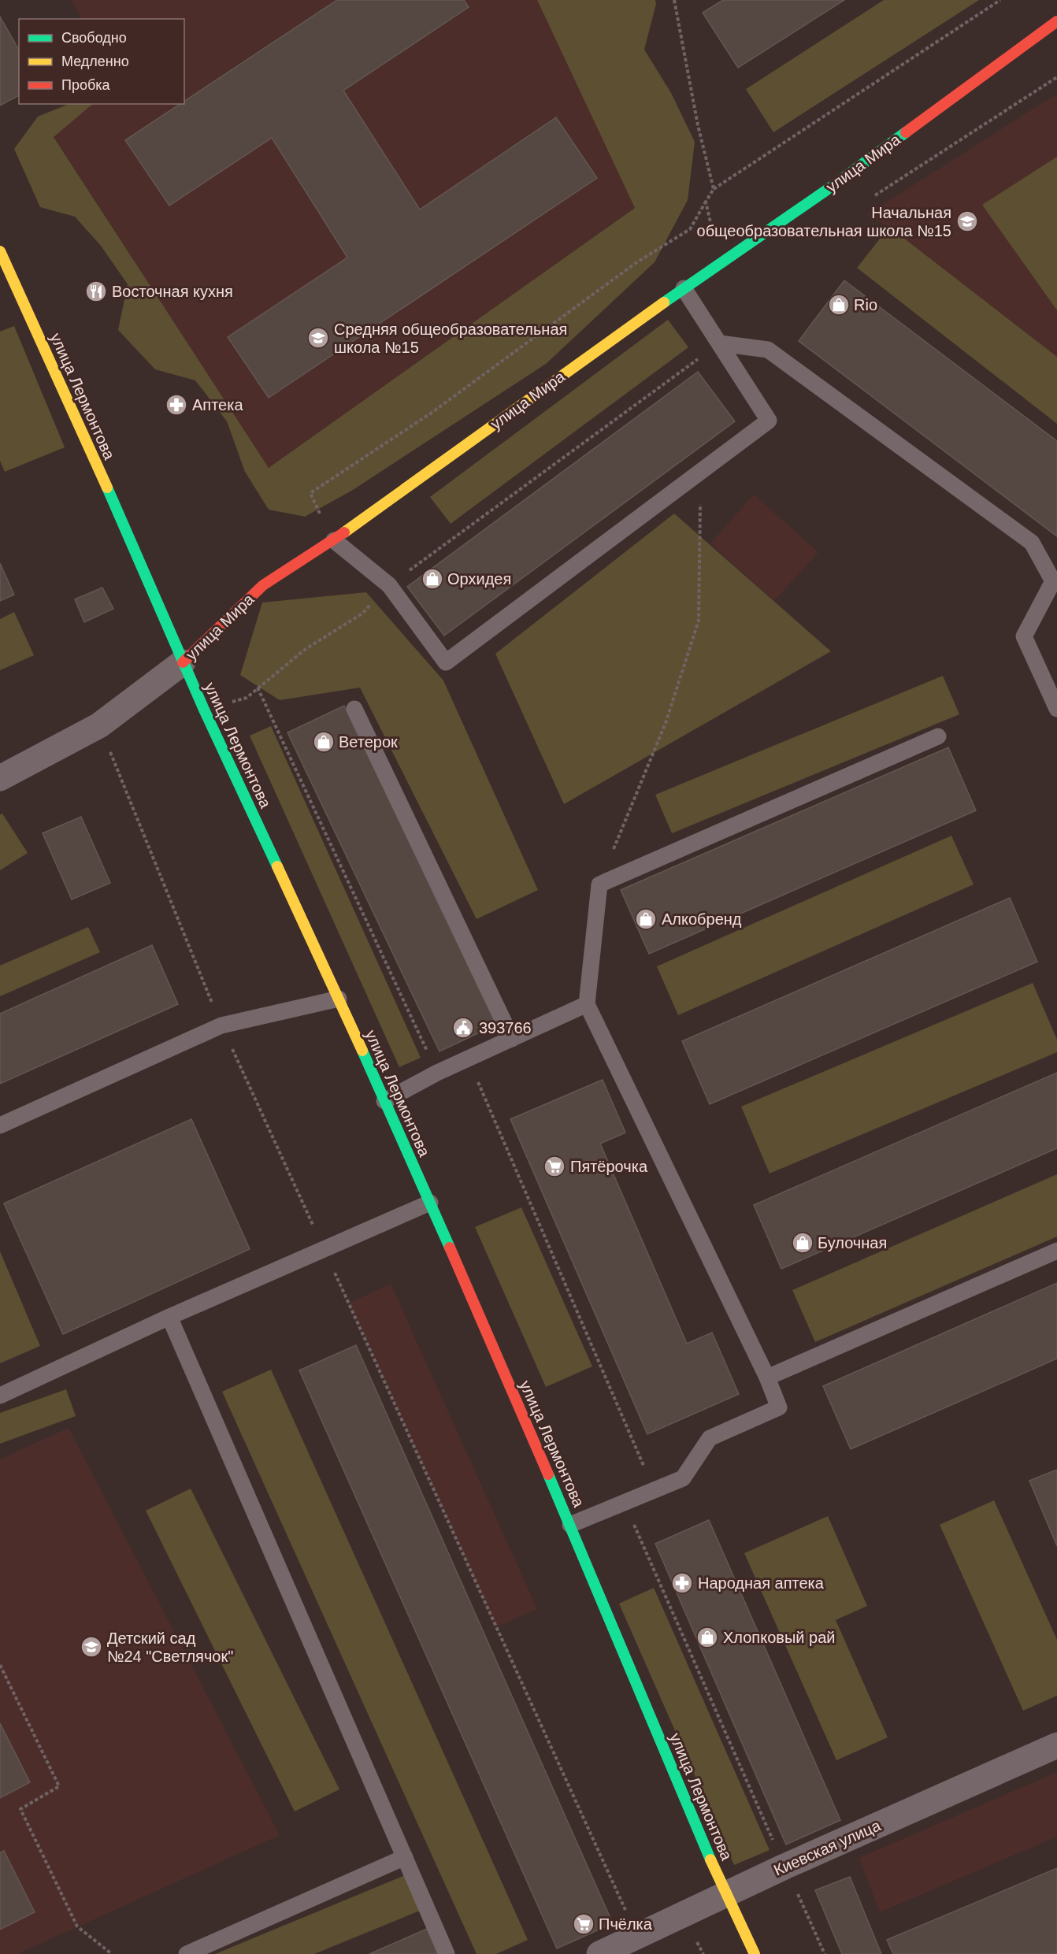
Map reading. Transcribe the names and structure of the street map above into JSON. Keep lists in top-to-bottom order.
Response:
{
  "streets": {
    "street": ["улица Мира", "улица Лермонтова", "Киевская улица"]
  },
  "crossings": [
    ["улица Мира", "улица Лермонтова"],
    ["улица Лермонтова", "Киевская улица"]
  ],
  "places": {
    "school or university": ["Начальная общеобразовательная школа №15", "Средняя общеобразовательная школа №15", "Детский сад №24 \"Светлячок\""],
    "restaurant": ["Восточная кухня"],
    "shop": [
      "Rio",
      "Орхидея",
      "Ветерок",
      "Алкобренд",
      "Булочная",
      "Хлопковый рай"
    ],
    "pharmacy": ["Аптека", "Народная аптека"],
    "public building": ["393766"],
    "supermarket": ["Пятёрочка", "Пчёлка"]
  },
  "legend": ["Свободно", "Медленно", "Пробка"]
}
